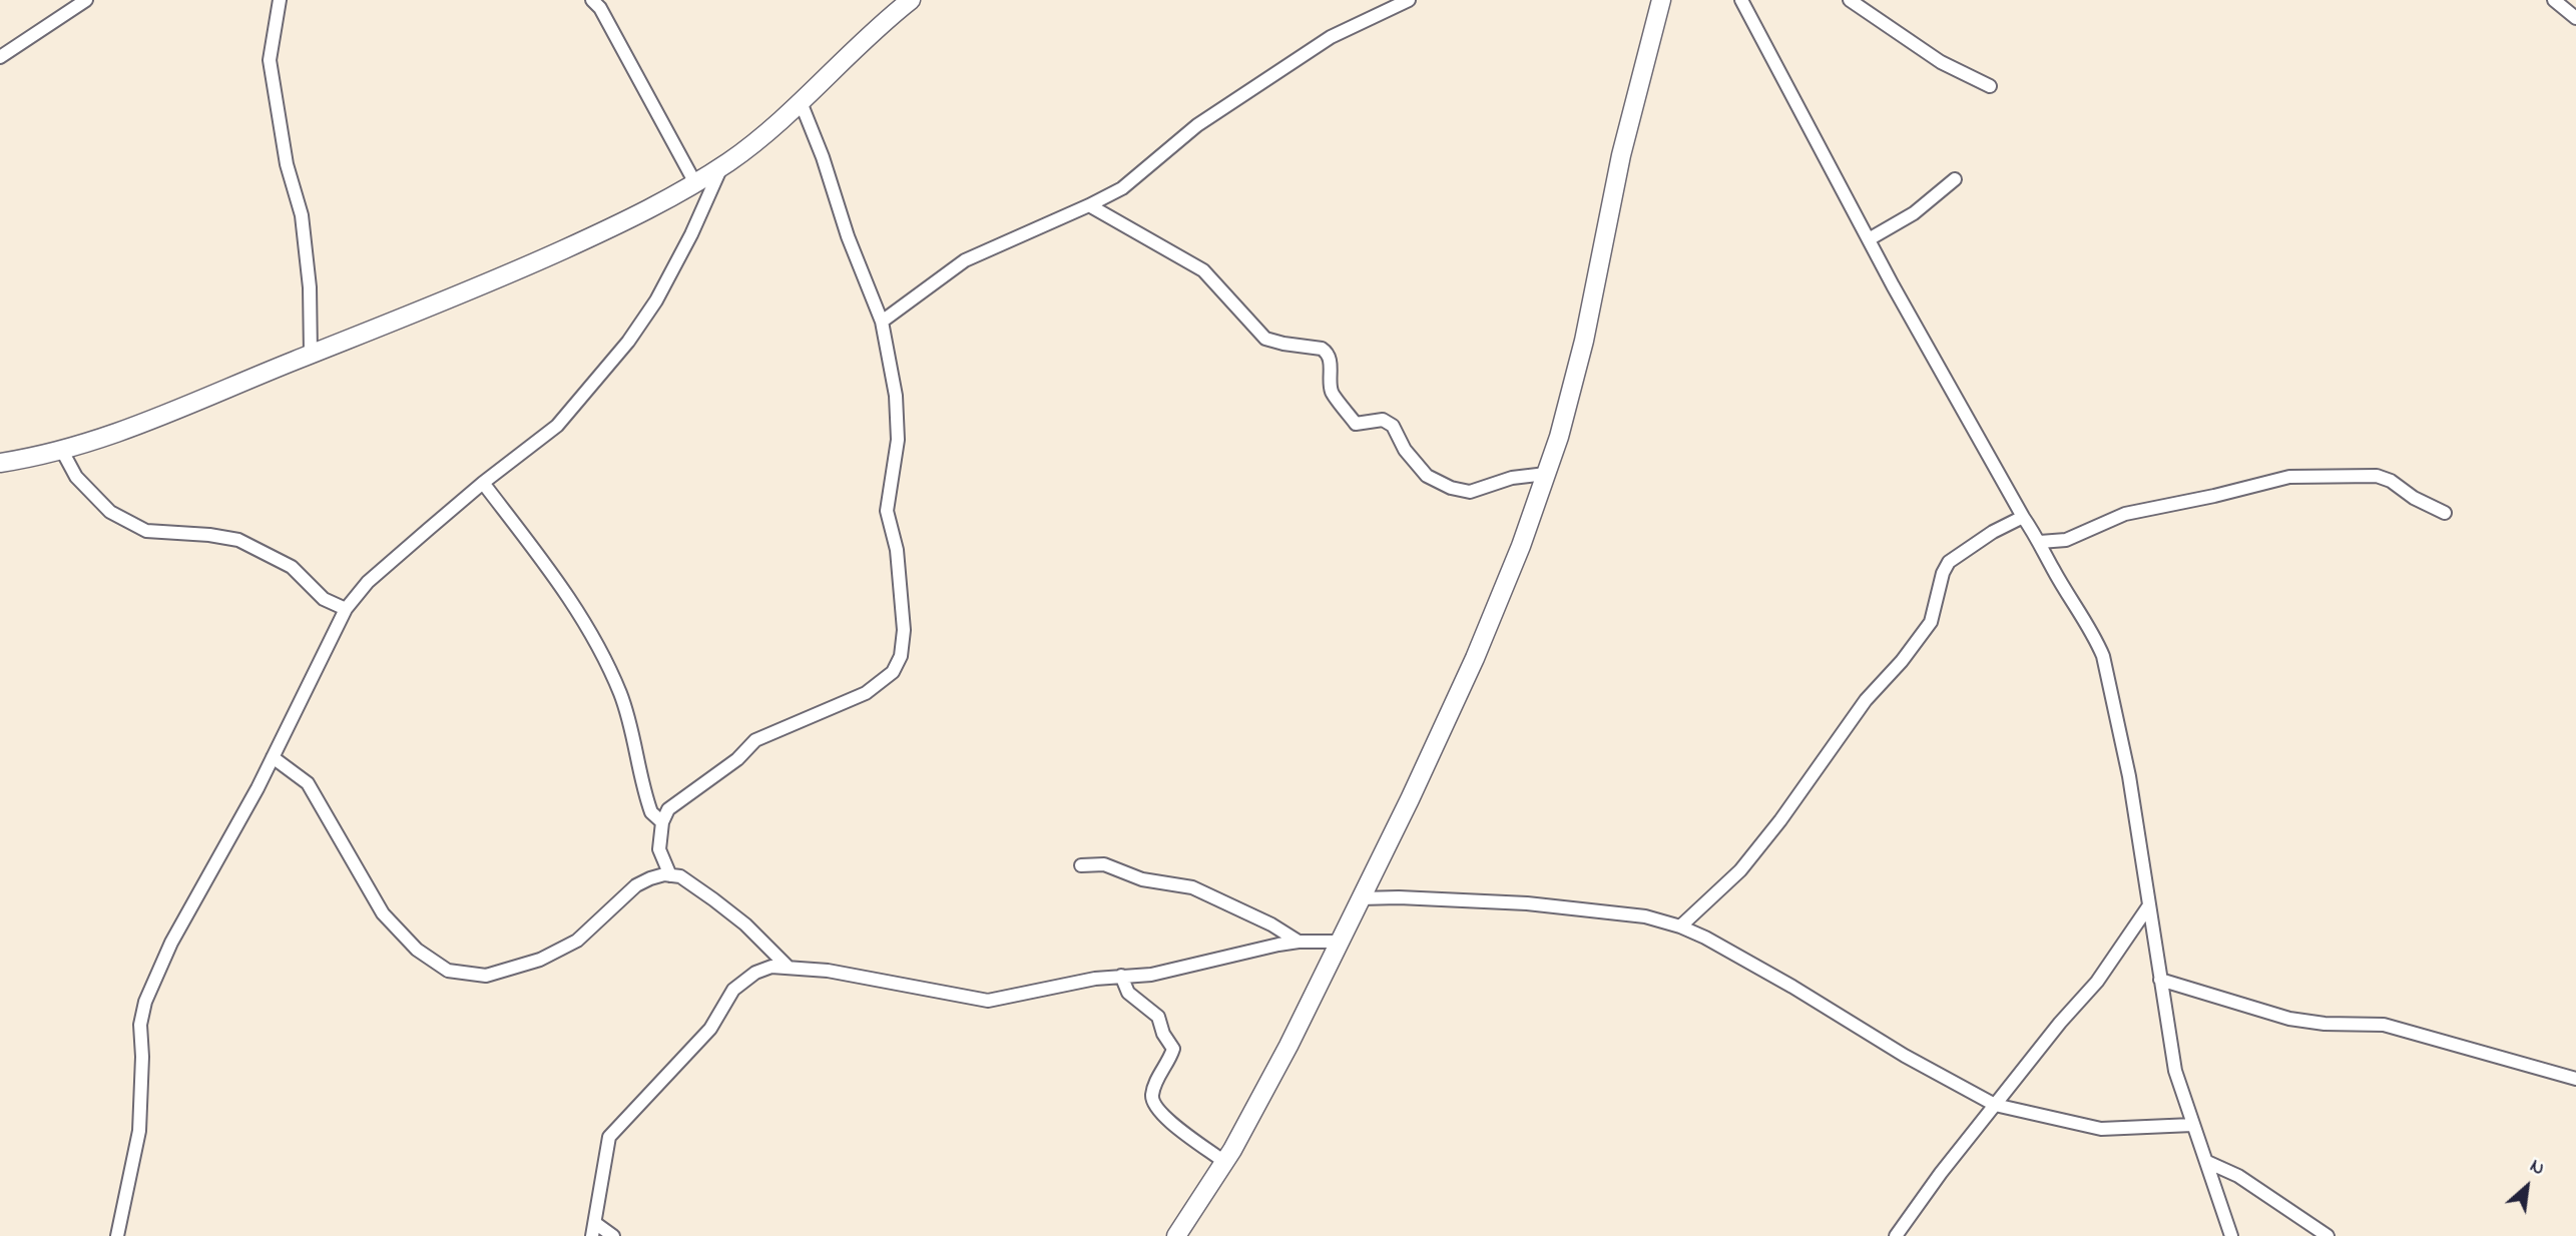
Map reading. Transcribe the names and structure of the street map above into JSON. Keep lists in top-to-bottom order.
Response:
{
  "north": "top right"
}
